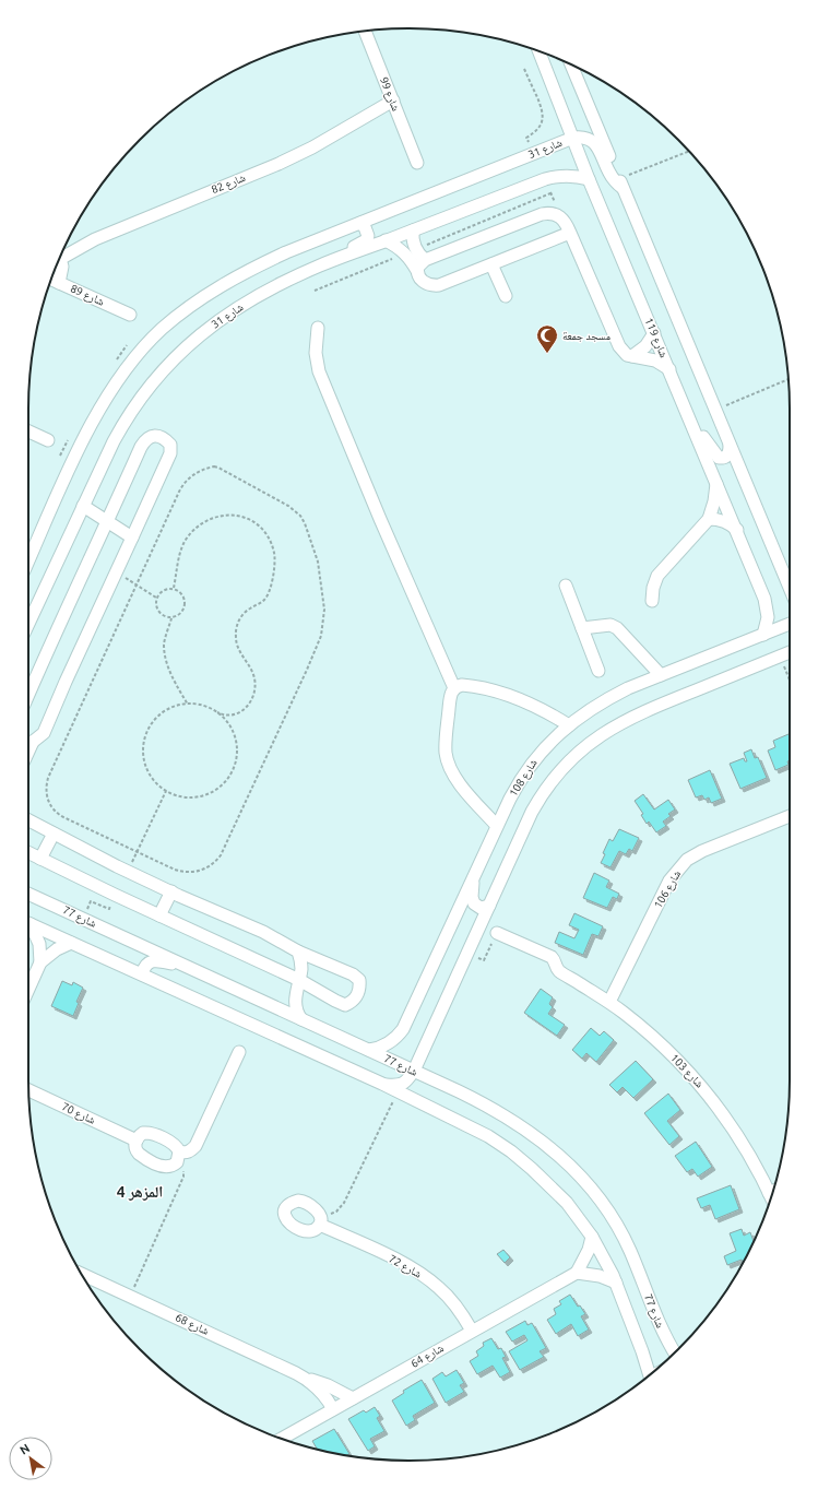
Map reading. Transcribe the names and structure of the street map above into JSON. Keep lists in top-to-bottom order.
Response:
{
  "streets": {
    "street": [
      "شارع 99",
      "شارع 31",
      "شارع 82",
      "شارع 89",
      "شارع 119",
      "شارع 108",
      "شارع 106",
      "شارع 77",
      "شارع 103",
      "شارع 70",
      "شارع 72",
      "شارع 68",
      "شارع 64"
    ]
  },
  "crossings": [
    ["شارع 99", "شارع 82"],
    ["شارع 31", "شارع 119"],
    ["شارع 82", "شارع 89"],
    ["شارع 119", "شارع 108"],
    ["شارع 108", "شارع 77"],
    ["شارع 106", "شارع 103"],
    ["شارع 72", "شارع 64"],
    ["شارع 68", "شارع 64"]
  ],
  "districts": ["المزهر 4"],
  "places": {
    "mosque": ["مسجد جمعة"]
  },
  "north": "top left"
}
